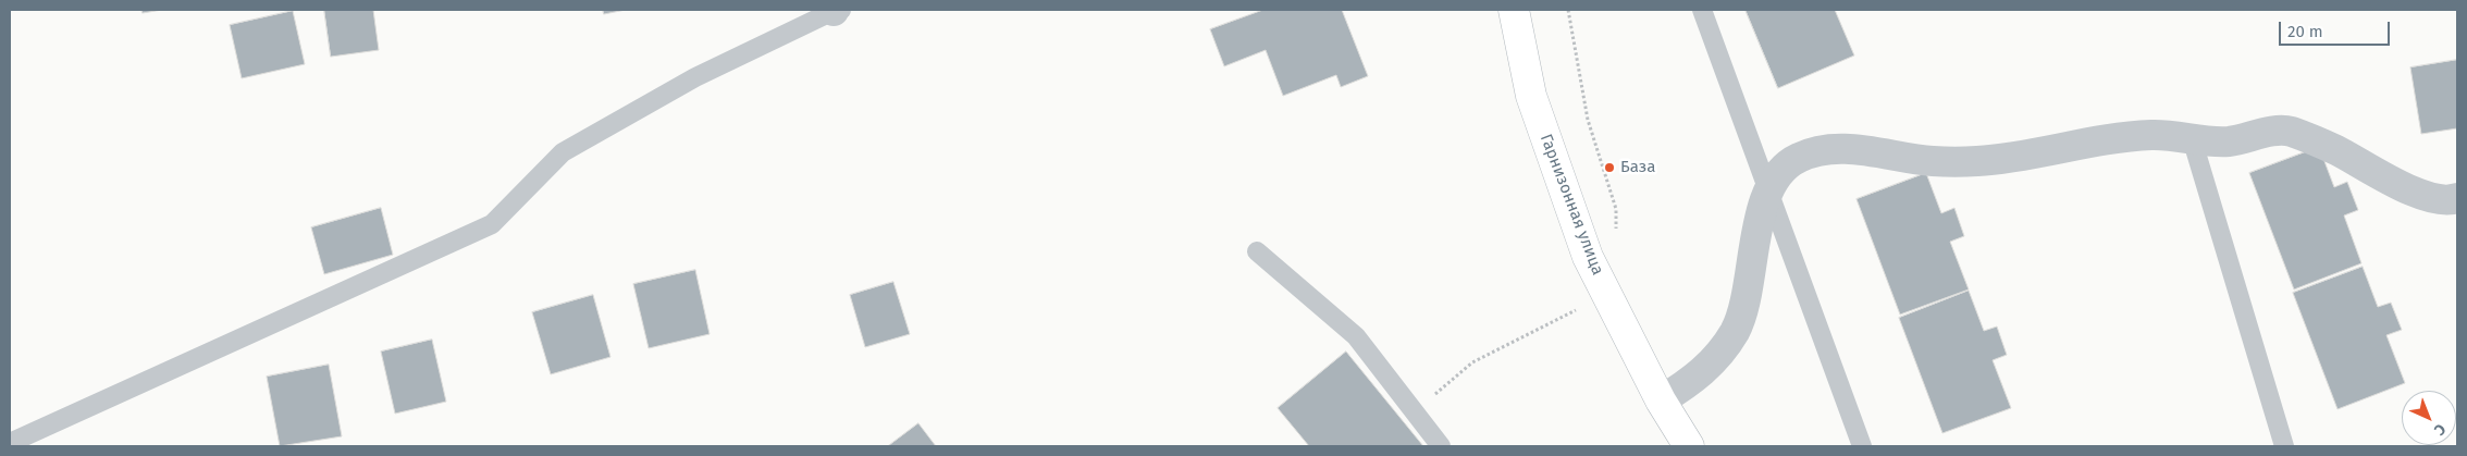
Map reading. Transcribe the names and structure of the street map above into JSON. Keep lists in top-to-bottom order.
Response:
{
  "streets": {
    "street": ["Гарнизонная улица"]
  },
  "places": ["База"],
  "scale_bar": "20 m",
  "north": "bottom right"
}
